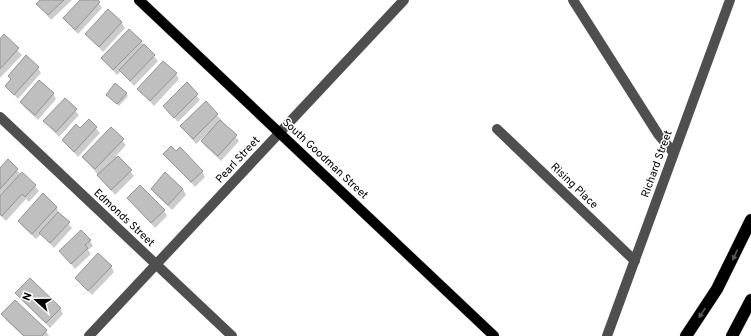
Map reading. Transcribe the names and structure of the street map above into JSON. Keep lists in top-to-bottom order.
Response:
{
  "streets": {
    "main road": ["South Goodman Street"],
    "street": [
      "Pearl Street",
      "Richard Street",
      "Rising Place",
      "Edmonds Street"
    ]
  },
  "crossings": [
    ["South Goodman Street", "Pearl Street"],
    ["Pearl Street", "Edmonds Street"],
    ["Richard Street", "Rising Place"]
  ],
  "north": "left"
}
